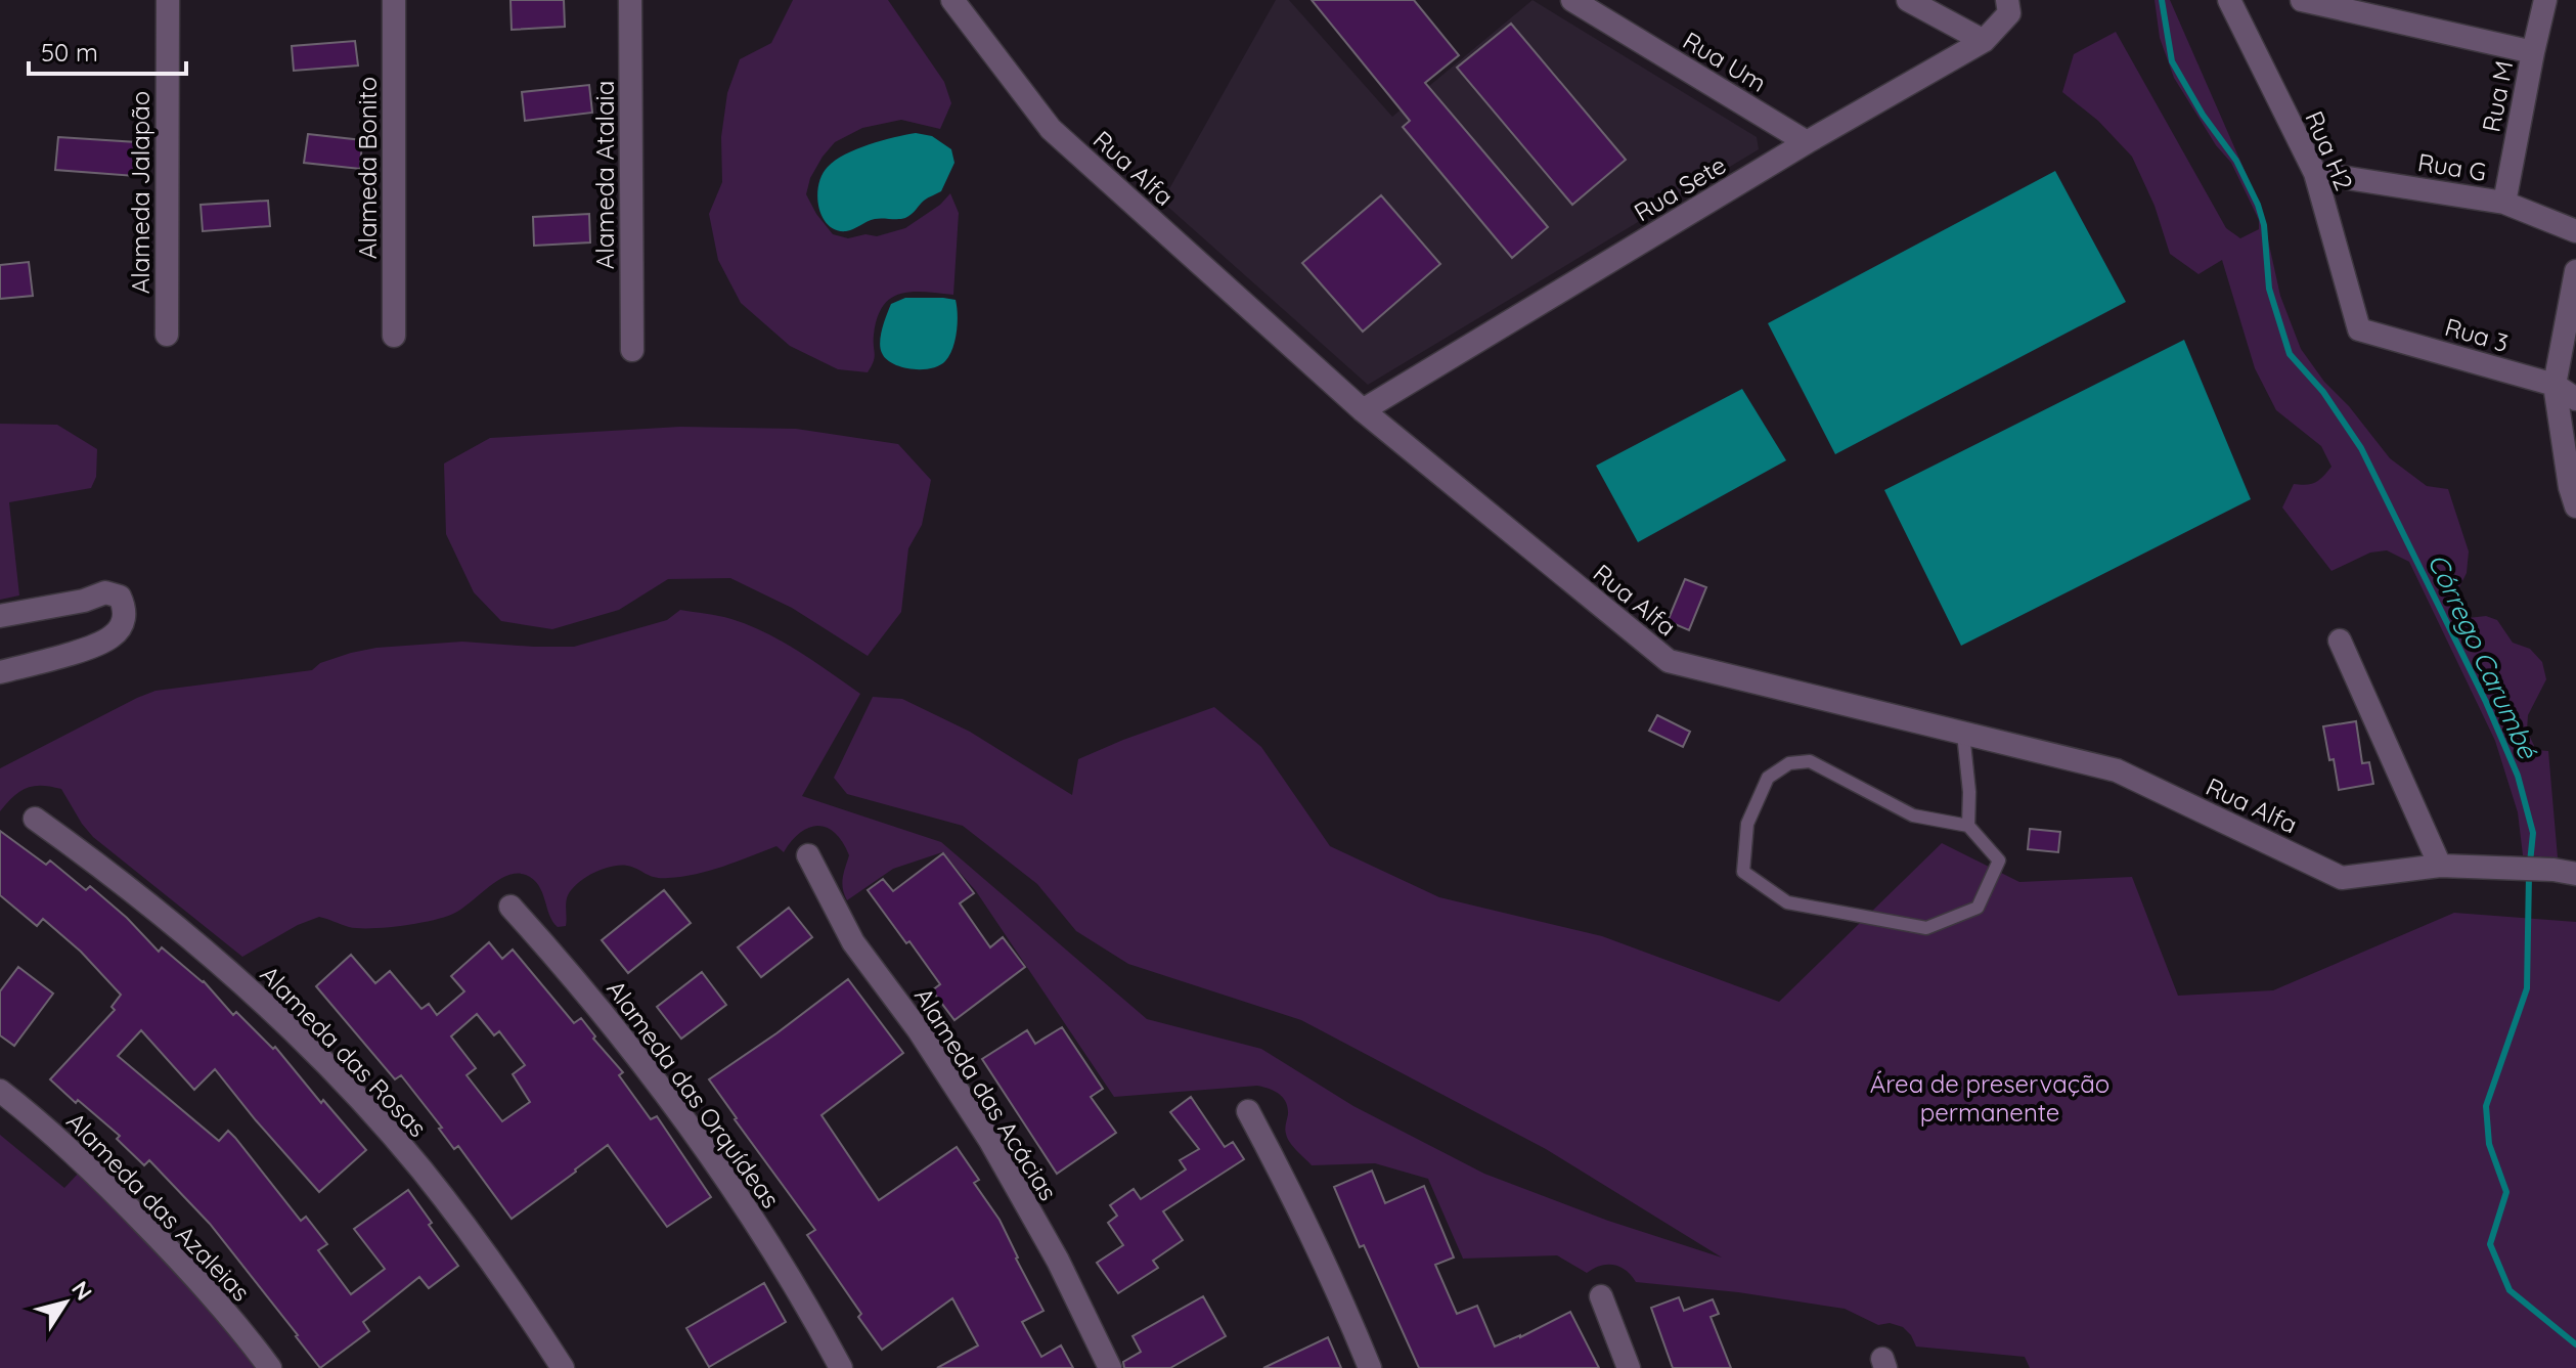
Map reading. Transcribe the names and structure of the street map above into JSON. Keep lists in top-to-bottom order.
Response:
{
  "streets": {
    "street": [
      "Rua Um",
      "Rua M",
      "Rua H2",
      "Rua G",
      "Alameda Bonito",
      "Rua Alfa",
      "Alameda Atalaia",
      "Rua Sete",
      "Alameda Jalapão",
      "Rua 3",
      "Alameda das Rosas",
      "Alameda das Orquídeas",
      "Alameda das Acácias",
      "Alameda das Azaleias"
    ]
  },
  "crossings": [
    ["Rua Um", "Rua Sete"],
    ["Rua M", "Rua G"],
    ["Rua H2", "Rua G"],
    ["Rua H2", "Rua 3"],
    ["Rua Alfa", "Rua Sete"]
  ],
  "water": ["Córrego Carumbé"],
  "parks": ["Área de preservação permanente"],
  "scale_bar": "50 m",
  "north": "top right"
}
